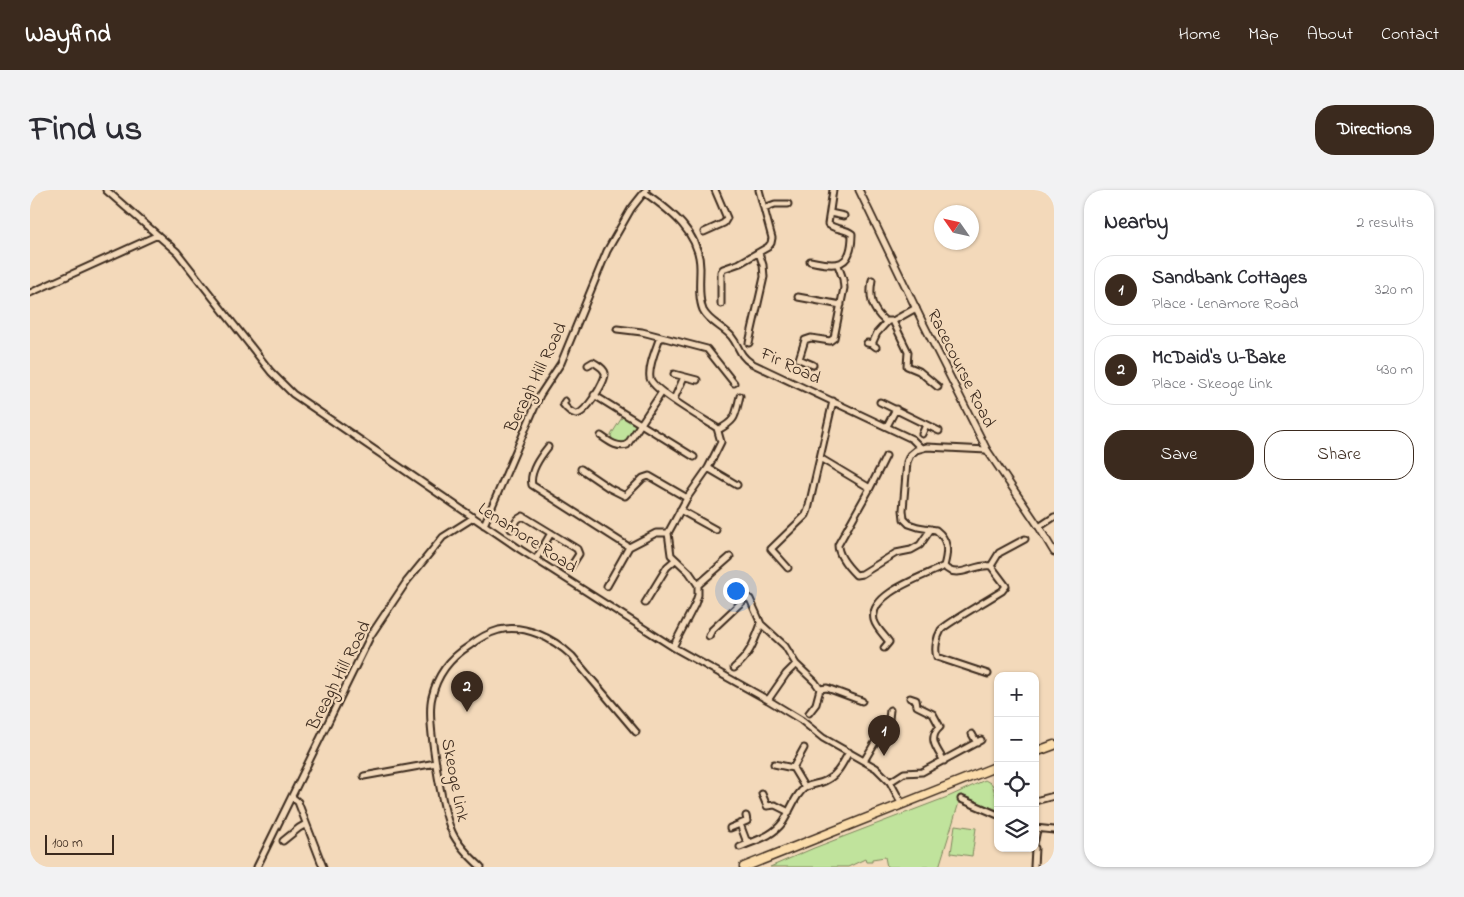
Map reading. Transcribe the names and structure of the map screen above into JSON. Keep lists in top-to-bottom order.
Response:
{
  "streets": {
    "street": [
      "Fir Road",
      "Racecourse Road",
      "Beragh Hill Road",
      "Lenamore Road",
      "Breagh Hill Road",
      "Skeoge Link"
    ]
  },
  "crossings": [
    ["Fir Road", "Beragh Hill Road"],
    ["Beragh Hill Road", "Lenamore Road"],
    ["Lenamore Road", "Breagh Hill Road"]
  ],
  "scale_bar": "100 m",
  "north": "top left",
  "page": {
    "header": "Wayfind",
    "nav": [
      "Home",
      "Map",
      "About",
      "Contact"
    ],
    "title": "Find us",
    "buttons": [
      "Directions",
      ["Save", "Share"]
    ],
    "heading": ["Nearby", "2 results"],
    "list": [
      {
        "mark": "1",
        "name": "Sandbank Cottages",
        "note": "Place · Lenamore Road",
        "value": "320 m"
      },
      {
        "mark": "2",
        "name": "McDaid's U-Bake",
        "note": "Place · Skeoge Link",
        "value": "430 m"
      }
    ],
    "pins": ["2", "1"],
    "map_buttons": ["+", "−"],
    "scale": "100 m"
  }
}
